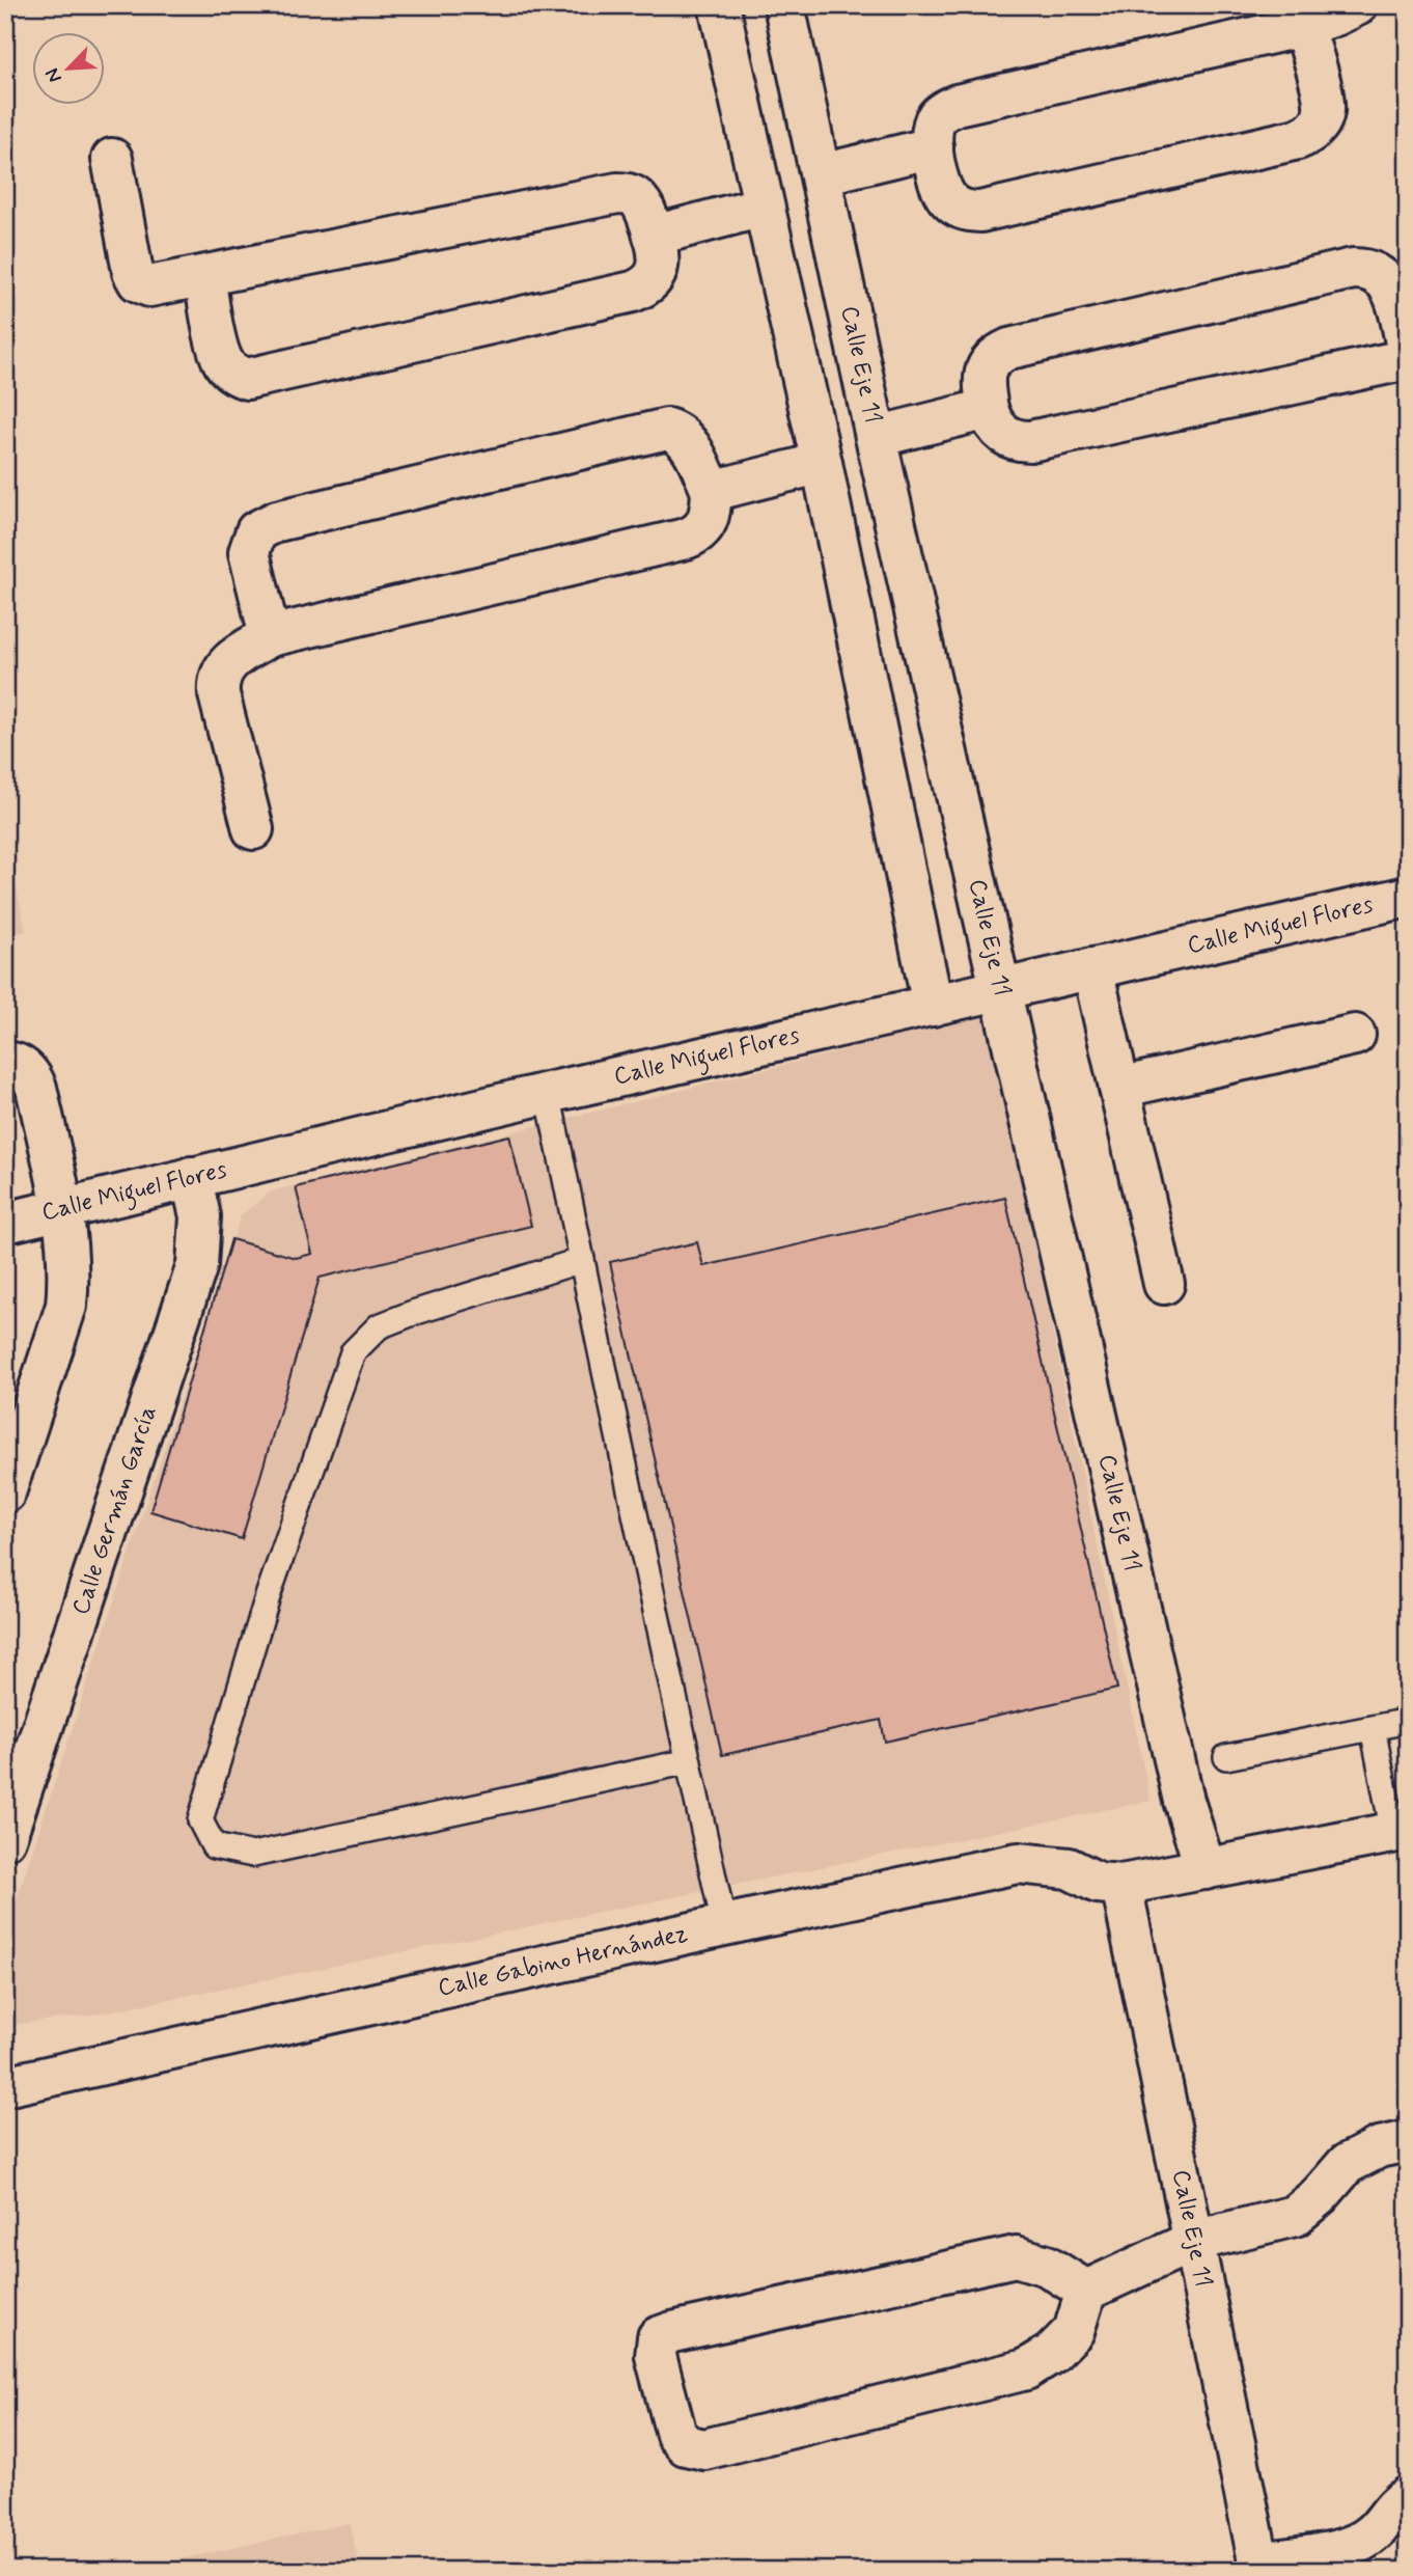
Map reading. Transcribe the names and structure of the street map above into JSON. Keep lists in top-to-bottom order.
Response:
{
  "streets": {
    "street": [
      "Calle Eje 11",
      "Calle Miguel Flores",
      "Calle Germán García",
      "Calle Gabino Hernández"
    ]
  },
  "crossings": [
    ["Calle Eje 11", "Calle Miguel Flores"],
    ["Calle Eje 11", "Calle Gabino Hernández"],
    ["Calle Miguel Flores", "Calle Germán García"]
  ],
  "north": "bottom left"
}
